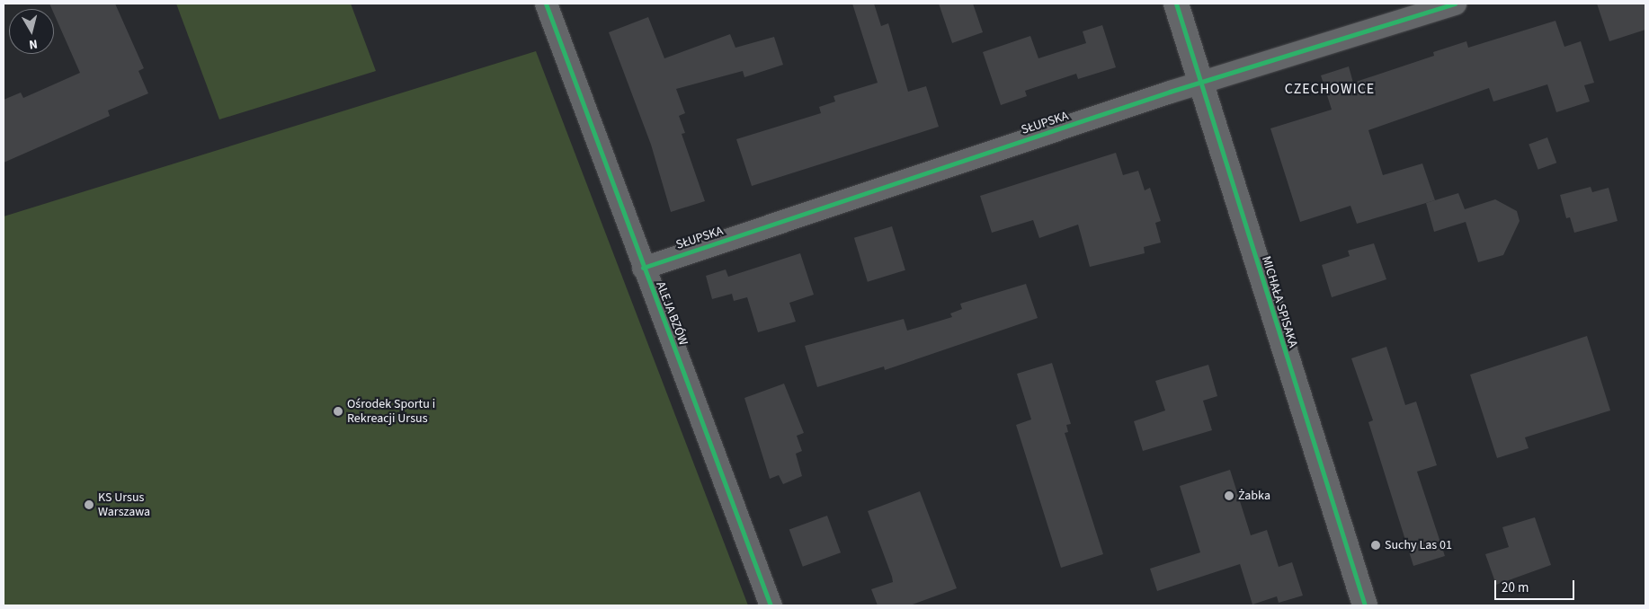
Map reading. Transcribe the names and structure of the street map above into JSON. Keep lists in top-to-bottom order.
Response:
{
  "streets": {
    "street": ["SŁUPSKA", "MICHAŁA SPISAKA", "ALEJA BZÓW"]
  },
  "crossings": [
    ["SŁUPSKA", "MICHAŁA SPISAKA"],
    ["SŁUPSKA", "ALEJA BZÓW"]
  ],
  "districts": ["CZECHOWICE"],
  "places": [
    "Ośrodek Sportu i Rekreacji Ursus",
    "Żabka",
    "KS Ursus Warszawa",
    "Suchy Las 01"
  ],
  "scale_bar": "20 m",
  "north": "bottom"
}
